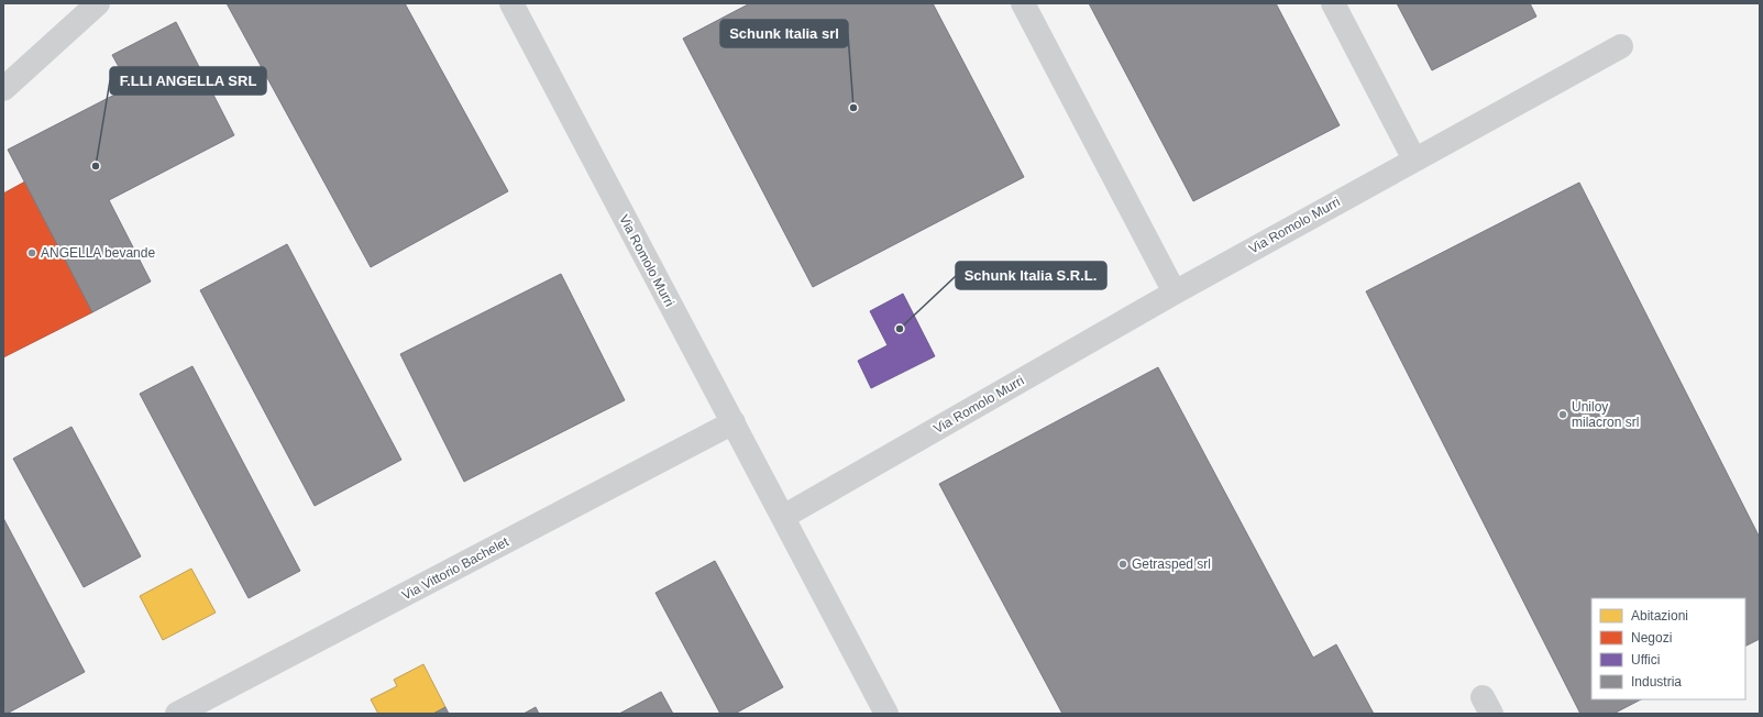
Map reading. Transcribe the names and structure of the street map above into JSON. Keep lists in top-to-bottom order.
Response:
{
  "streets": {
    "street": ["Via Romolo Murri", "Via Vittorio Bachelet"]
  },
  "crossings": [
    ["Via Romolo Murri", "Via Vittorio Bachelet"]
  ],
  "places": [
    "Schunk Italia srl",
    "F.LLI ANGELLA SRL",
    "ANGELLA bevande",
    "Schunk Italia S.R.L.",
    "Uniloy milacron srl",
    "Getrasped srl"
  ],
  "legend": [
    "Abitazioni",
    "Negozi",
    "Uffici",
    "Industria"
  ]
}
